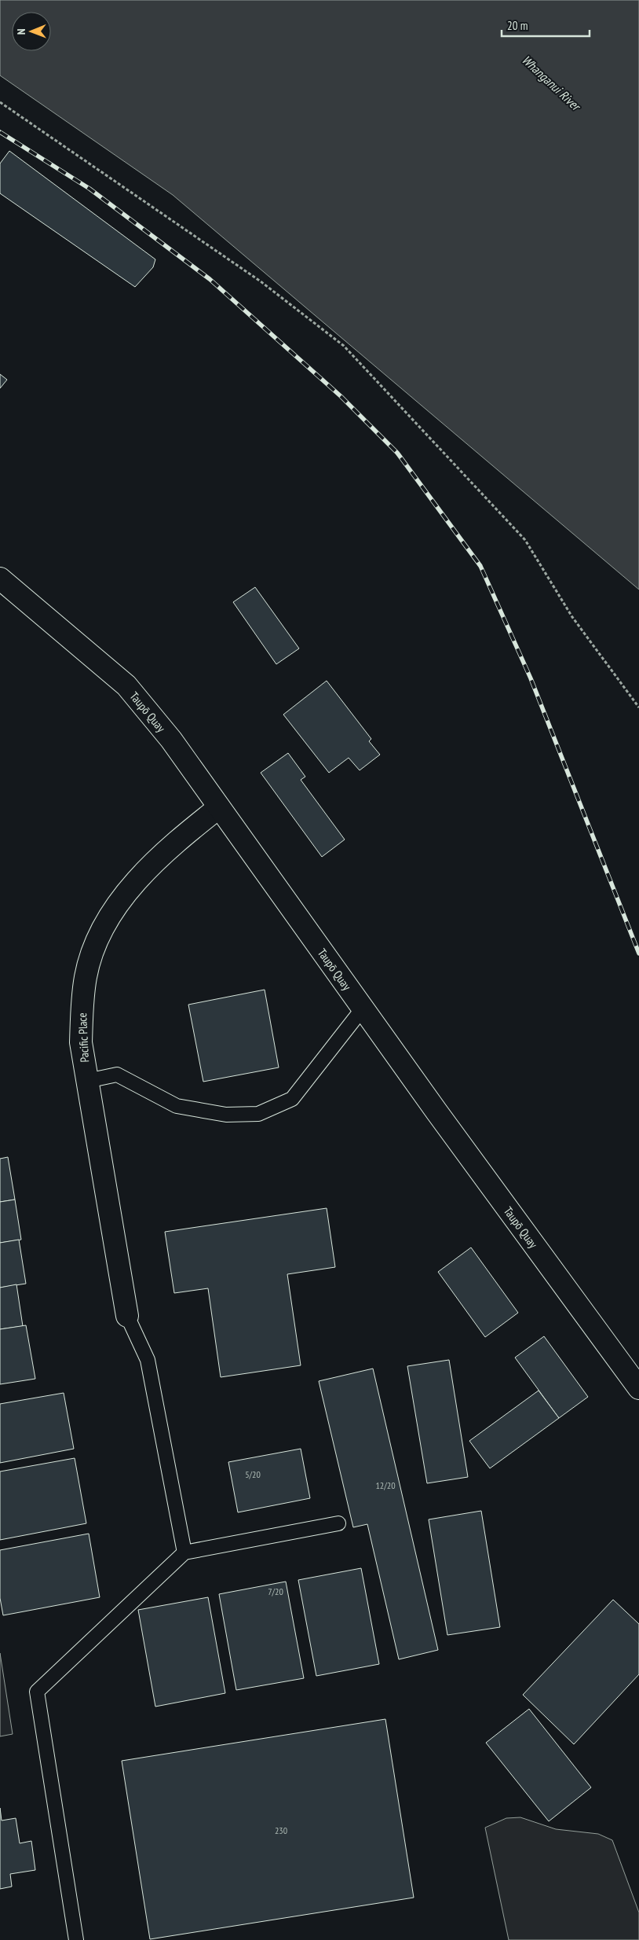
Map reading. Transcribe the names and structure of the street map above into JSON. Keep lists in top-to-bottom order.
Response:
{
  "streets": {
    "street": ["Taupō Quay", "Pacific Place"]
  },
  "crossings": [
    ["Taupō Quay", "Pacific Place"]
  ],
  "water": ["Whanganui River"],
  "house_numbers": [
    "5/20",
    "12/20",
    "7/20",
    "230"
  ],
  "scale_bar": "20 m",
  "north": "left"
}
